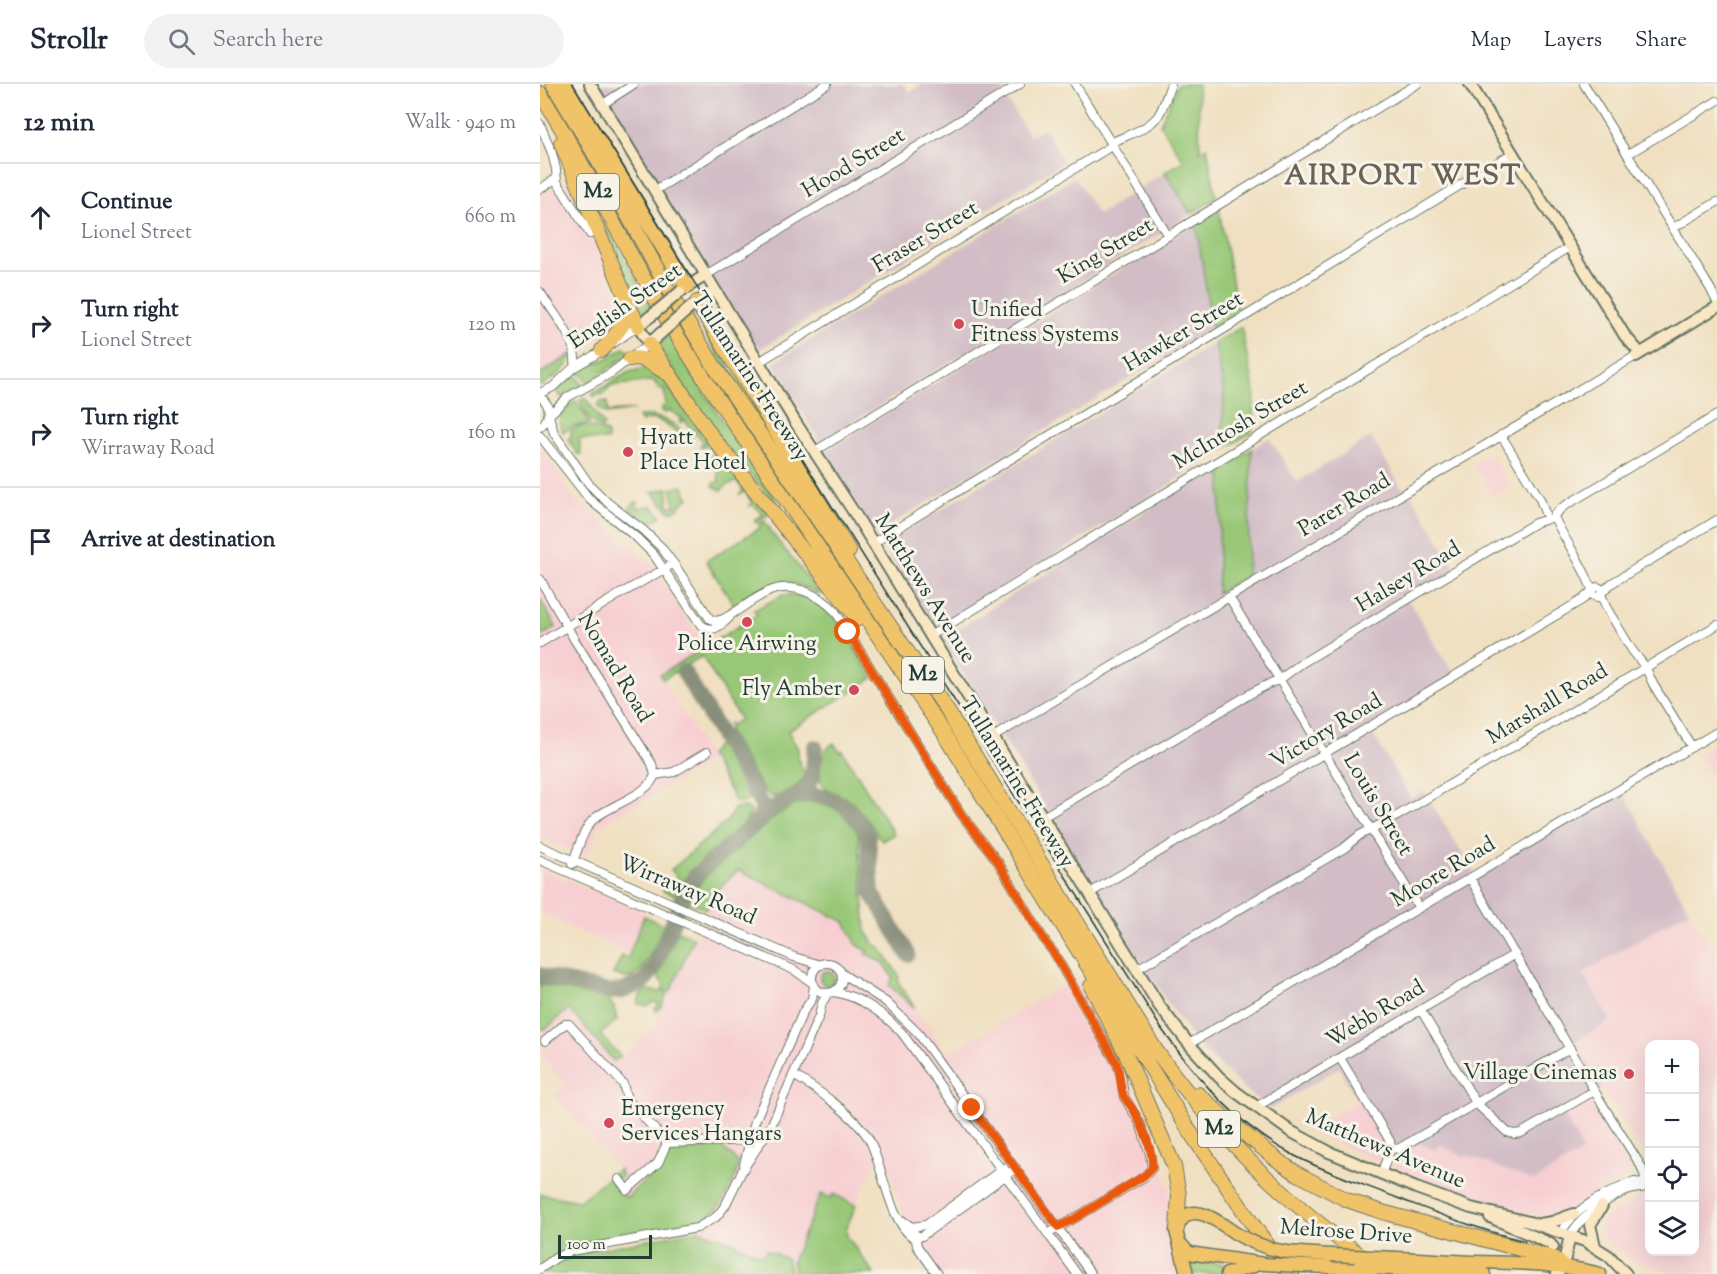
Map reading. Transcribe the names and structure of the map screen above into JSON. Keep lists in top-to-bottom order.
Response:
{
  "streets": {
    "highway": ["M2", "Tullamarine Freeway"],
    "main road": [
      "English Street",
      "Parer Road",
      "Matthews Avenue",
      "Melrose Drive"
    ],
    "street": [
      "Hood Street",
      "Fraser Street",
      "King Street",
      "Hawker Street",
      "McIntosh Street",
      "Halsey Road",
      "Nomad Road",
      "Marshall Road",
      "Victory Road",
      "Louis Street",
      "Moore Road",
      "Wirraway Road",
      "Webb Road"
    ]
  },
  "crossings": [
    ["Hood Street", "English Street"],
    ["Hood Street", "Matthews Avenue"],
    ["Fraser Street", "Matthews Avenue"],
    ["King Street", "Matthews Avenue"],
    ["English Street", "Matthews Avenue"],
    ["Hawker Street", "Matthews Avenue"],
    ["Tullamarine Freeway", "Melrose Drive"],
    ["McIntosh Street", "Matthews Avenue"],
    ["Parer Road", "Matthews Avenue"],
    ["Parer Road", "Louis Street"],
    ["Halsey Road", "Matthews Avenue"],
    ["Halsey Road", "Louis Street"],
    ["Matthews Avenue", "Marshall Road"],
    ["Matthews Avenue", "Victory Road"],
    ["Matthews Avenue", "Moore Road"],
    ["Matthews Avenue", "Webb Road"],
    ["Matthews Avenue", "Melrose Drive"],
    ["Marshall Road", "Louis Street"],
    ["Victory Road", "Louis Street"],
    ["Louis Street", "Moore Road"]
  ],
  "districts": ["AIRPORT WEST"],
  "places": [
    "Unified Fitness Systems",
    "Hyatt Place Hotel",
    "Police Airwing",
    "Fly Amber",
    "Village Cinemas",
    "Emergency Services Hangars"
  ],
  "scale_bar": "100 m",
  "page": {
    "header": "Strollr",
    "search": "Search here",
    "nav": ["Map", "Layers", "Share"],
    "heading": ["12 min", "Walk · 940 m"],
    "list": [
      ["Continue", "Lionel Street", "660 m"],
      ["Turn right", "Lionel Street", "120 m"],
      ["Turn right", "Wirraway Road", "160 m"],
      "Arrive at destination"
    ],
    "map_buttons": ["+", "−"],
    "scale": "100 m"
  }
}
